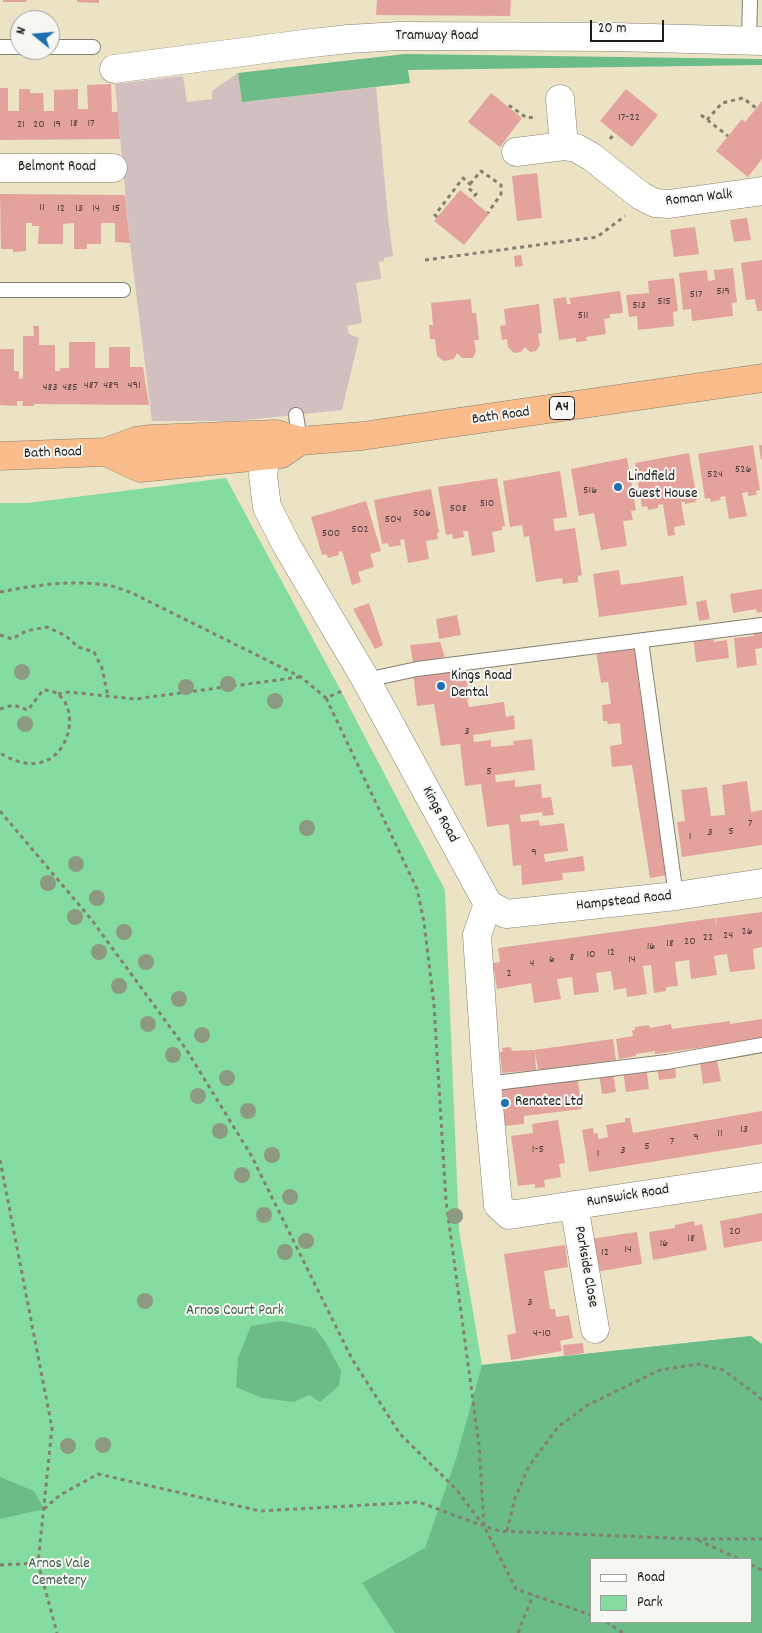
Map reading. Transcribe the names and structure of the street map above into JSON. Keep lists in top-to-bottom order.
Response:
{
  "streets": {
    "highway": ["A4", "Bath Road"],
    "street": [
      "Tramway Road",
      "Belmont Road",
      "Roman Walk",
      "Kings Road",
      "Hampstead Road",
      "Runswick Road",
      "Parkside Close"
    ]
  },
  "crossings": [
    ["Bath Road", "Kings Road"],
    ["Kings Road", "Hampstead Road"],
    ["Runswick Road", "Parkside Close"]
  ],
  "parks": ["Arnos Court Park", "Arnos Vale Cemetery"],
  "places": ["Lindfield Guest House", "Kings Road Dental", "Renatec Ltd"],
  "house_numbers": [
    "17-22",
    "18",
    "17",
    "21",
    "20",
    "19",
    "11",
    "12",
    "13",
    "14",
    "15",
    "519",
    "517",
    "515",
    "513",
    "511",
    "487",
    "489",
    "491",
    "483",
    "485",
    "526",
    "524",
    "516",
    "510",
    "508",
    "506",
    "504",
    "502",
    "500",
    "3",
    "5",
    "7",
    "5",
    "3",
    "1",
    "9",
    "26",
    "24",
    "22",
    "20",
    "18",
    "16",
    "12",
    "10",
    "8",
    "6",
    "14",
    "4",
    "2",
    "13",
    "11",
    "9",
    "7",
    "5",
    "1-5",
    "3",
    "1",
    "20",
    "18",
    "16",
    "14",
    "12",
    "3",
    "4-10"
  ],
  "legend": ["Road", "Park"],
  "scale_bar": "20 m",
  "north": "left"
}
